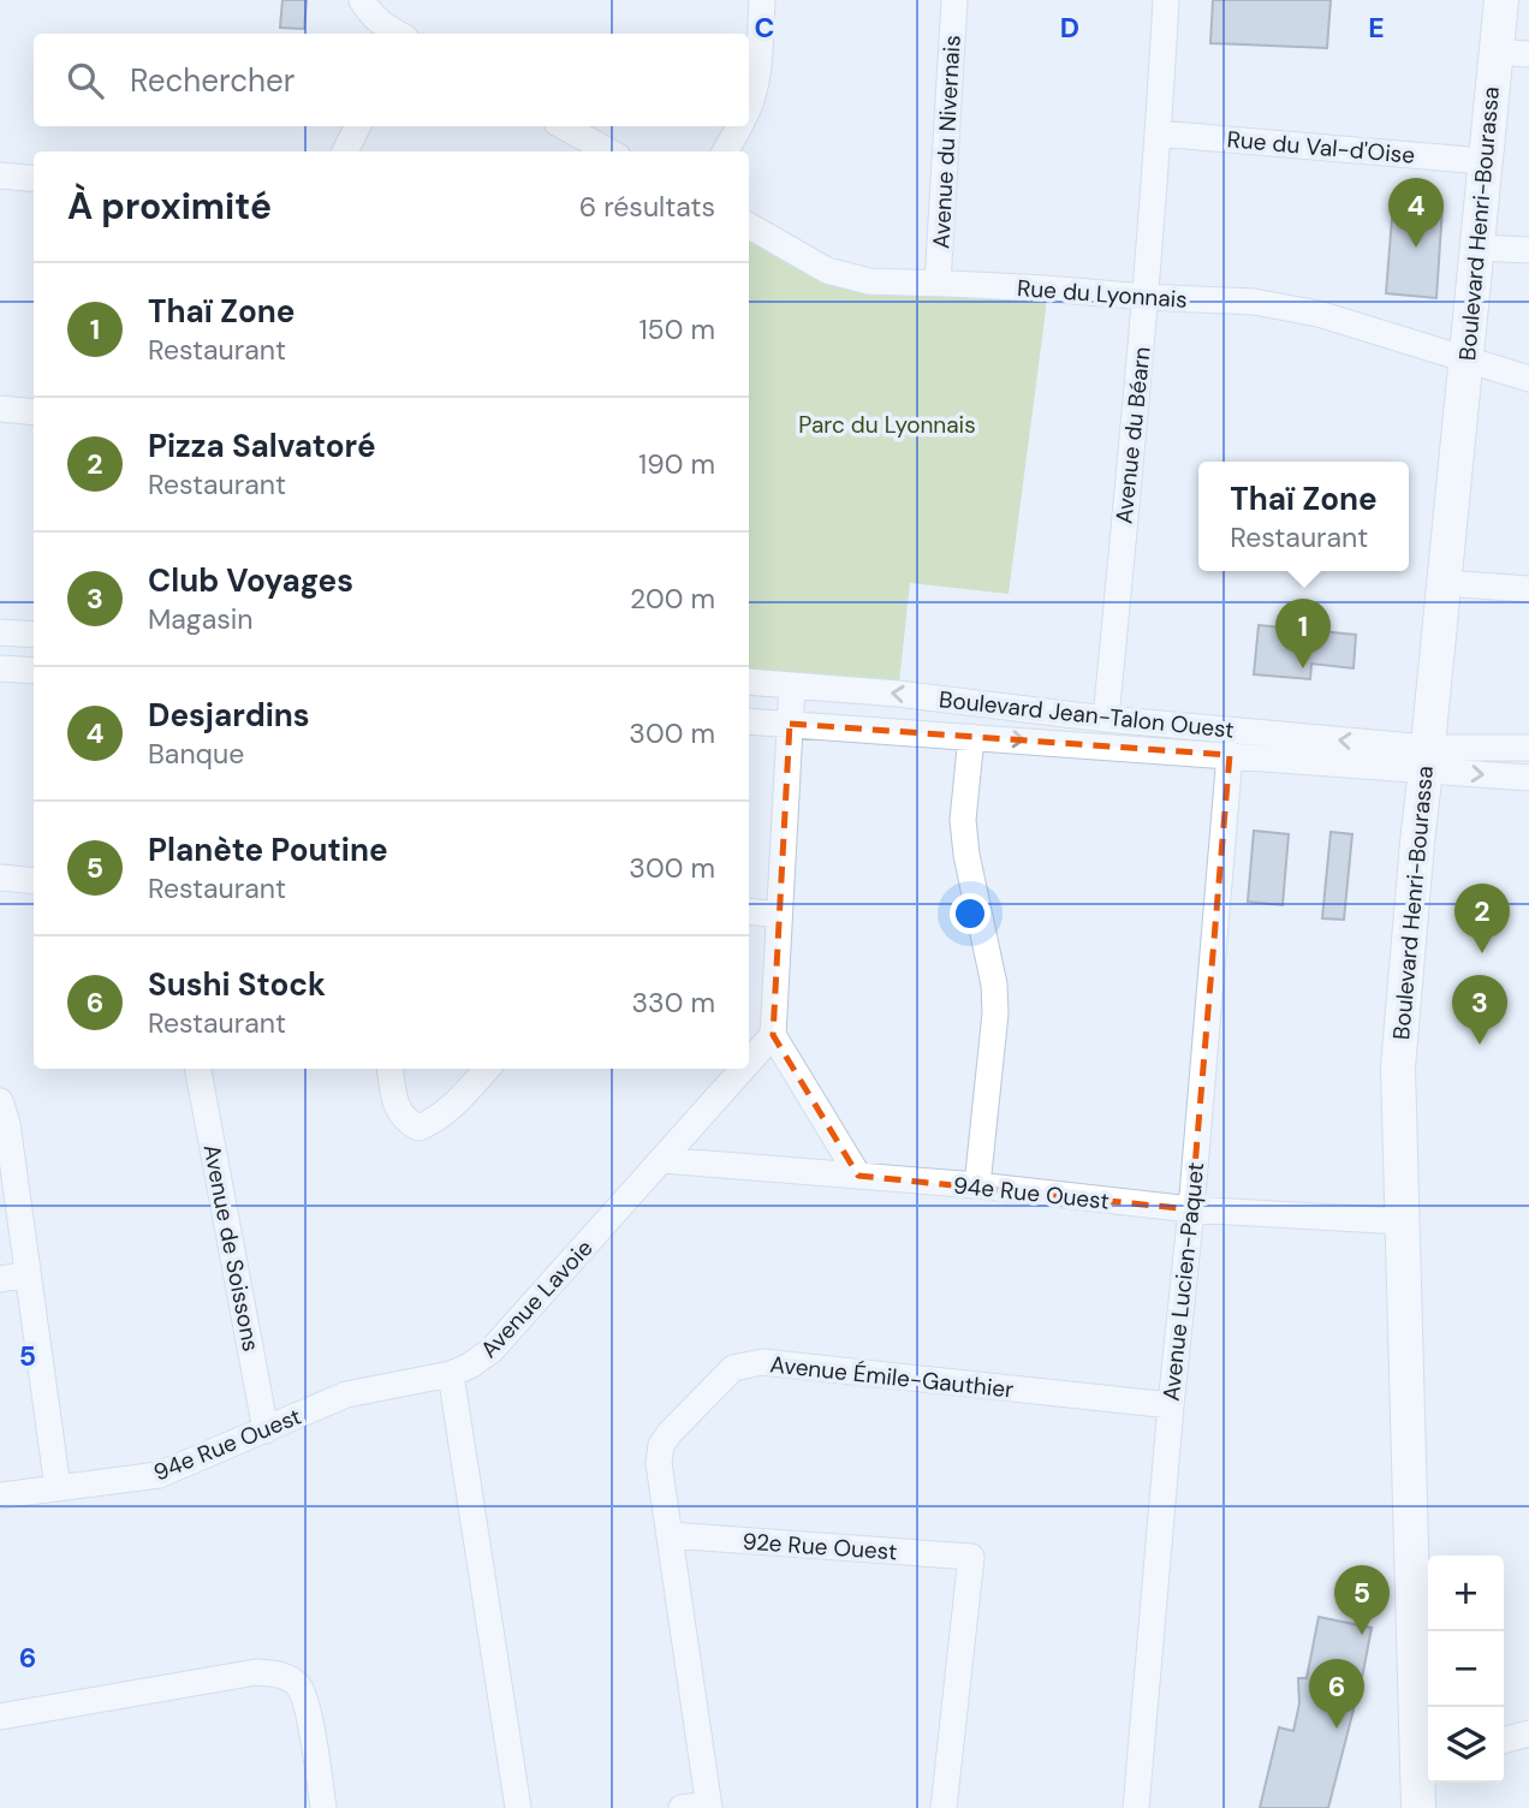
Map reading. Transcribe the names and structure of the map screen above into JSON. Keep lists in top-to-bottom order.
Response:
{
  "streets": {
    "main road": ["Boulevard Henri-Bourassa"],
    "street": [
      "Avenue du Nivernais",
      "Rue du Val-d'Oise",
      "Rue du Lyonnais",
      "Avenue du Béarn",
      "Boulevard Jean-Talon Ouest",
      "94e Rue Ouest",
      "Avenue de Soissons",
      "Avenue Lucien-Paquet",
      "Avenue Lavoie",
      "Avenue Émile-Gauthier",
      "92e Rue Ouest"
    ]
  },
  "crossings": [
    ["Avenue du Nivernais", "Rue du Lyonnais"],
    ["Rue du Val-d'Oise", "Boulevard Henri-Bourassa"],
    ["Rue du Val-d'Oise", "Avenue du Béarn"],
    ["Boulevard Henri-Bourassa", "Rue du Lyonnais"],
    ["Boulevard Henri-Bourassa", "Boulevard Jean-Talon Ouest"],
    ["Boulevard Henri-Bourassa", "94e Rue Ouest"],
    ["Rue du Lyonnais", "Avenue du Béarn"],
    ["Avenue du Béarn", "Boulevard Jean-Talon Ouest"],
    ["Boulevard Jean-Talon Ouest", "Avenue Lucien-Paquet"],
    ["94e Rue Ouest", "Avenue de Soissons"],
    ["94e Rue Ouest", "Avenue Lucien-Paquet"],
    ["94e Rue Ouest", "Avenue Lavoie"],
    ["Avenue Lucien-Paquet", "Avenue Émile-Gauthier"],
    ["Avenue Émile-Gauthier", "92e Rue Ouest"]
  ],
  "parks": ["Parc du Lyonnais"],
  "page": {
    "search": "Rechercher",
    "heading": ["À proximité", "6 résultats"],
    "pins": [
      "4",
      "1",
      "2",
      "3",
      "5",
      "6"
    ],
    "list": [
      {
        "mark": "1",
        "name": "Thaï Zone",
        "note": "Restaurant",
        "value": "150 m"
      },
      {
        "mark": "2",
        "name": "Pizza Salvatoré",
        "note": "Restaurant",
        "value": "190 m"
      },
      {
        "mark": "3",
        "name": "Club Voyages",
        "note": "Magasin",
        "value": "200 m"
      },
      {
        "mark": "4",
        "name": "Desjardins",
        "note": "Banque",
        "value": "300 m"
      },
      {
        "mark": "5",
        "name": "Planète Poutine",
        "note": "Restaurant",
        "value": "300 m"
      },
      {
        "mark": "6",
        "name": "Sushi Stock",
        "note": "Restaurant",
        "value": "330 m"
      }
    ],
    "popup": ["Thaï Zone", "Restaurant"],
    "map_buttons": ["+", "−"]
  },
  "grid": {
    "columns": ["C", "D", "E"],
    "rows": ["5", "6"]
  }
}
